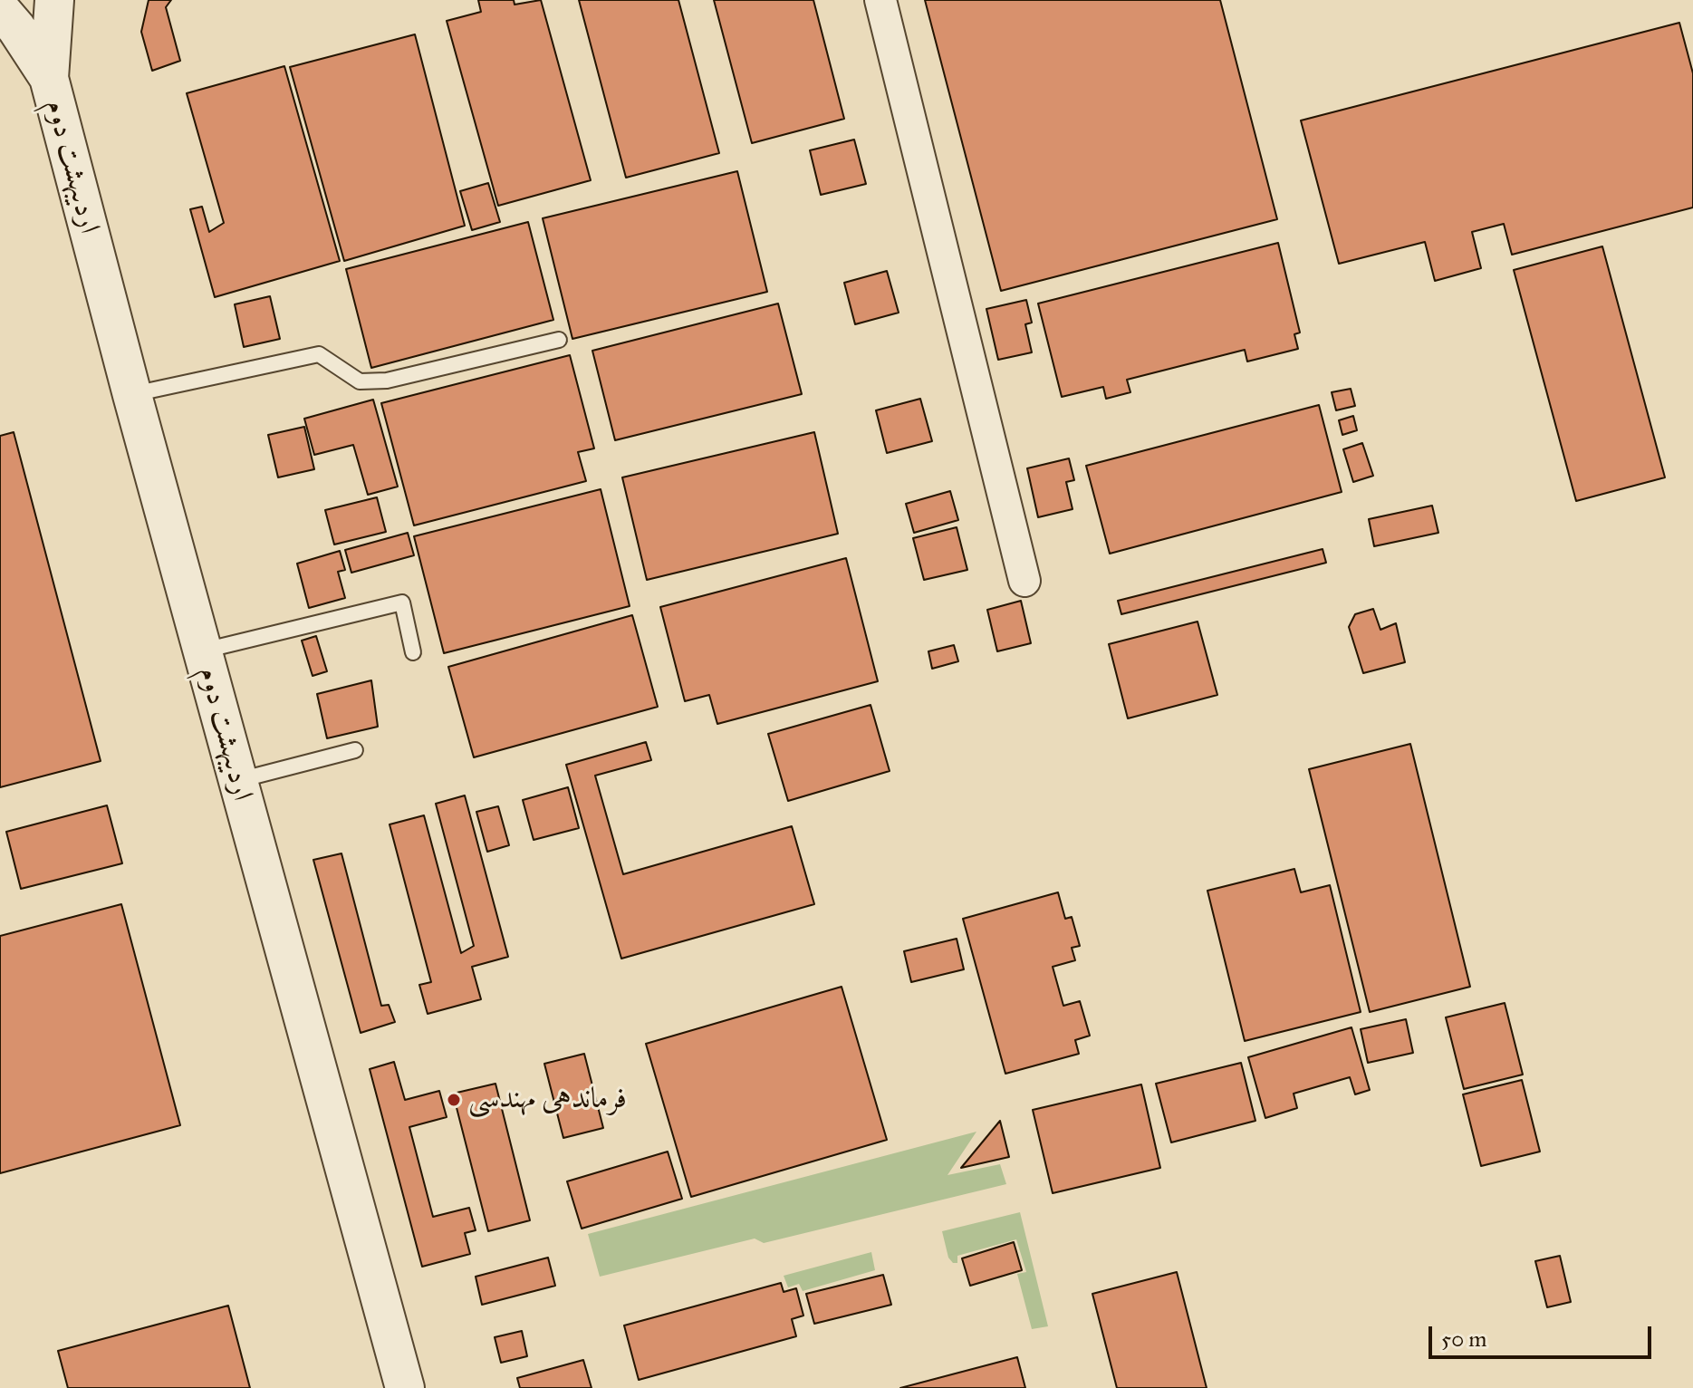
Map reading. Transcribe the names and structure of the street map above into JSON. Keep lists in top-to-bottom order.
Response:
{
  "streets": {
    "street": ["اردیبهشت دوم"]
  },
  "places": ["فرماندهی مهندسی"],
  "scale_bar": "50 m"
}
